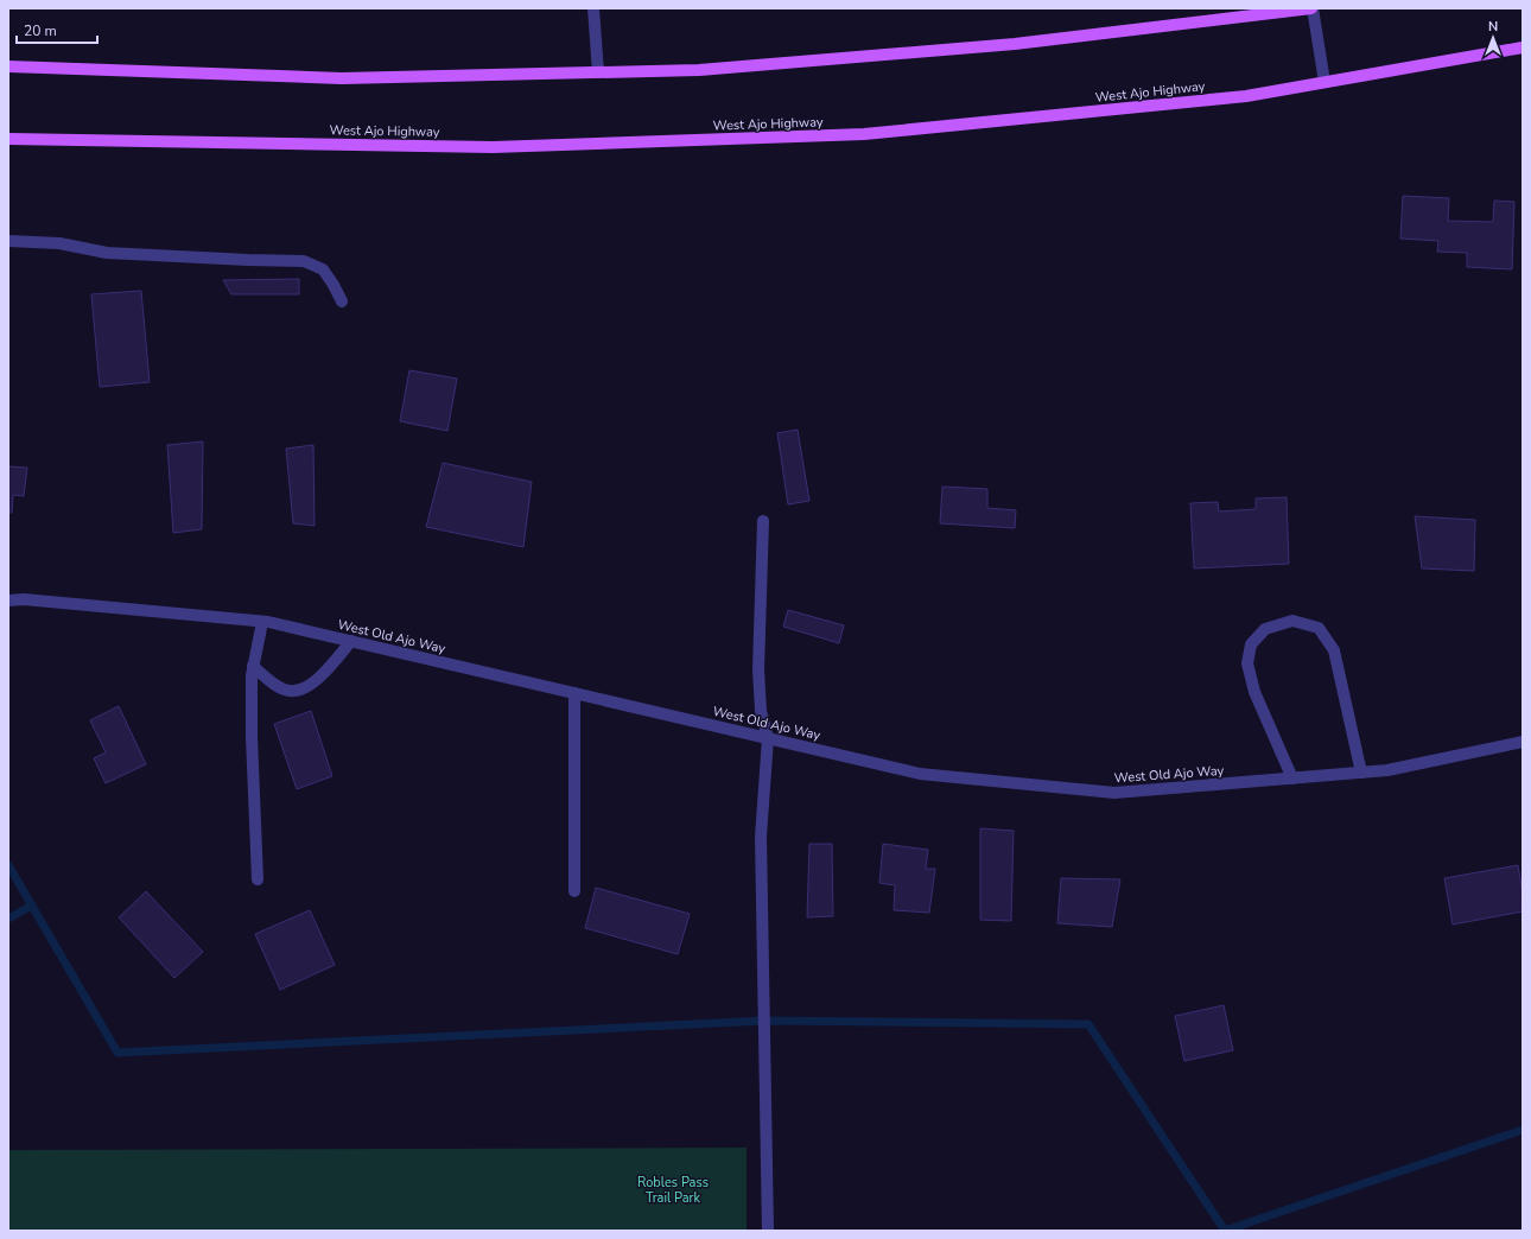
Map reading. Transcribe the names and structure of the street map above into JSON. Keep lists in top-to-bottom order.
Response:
{
  "streets": {
    "main road": ["West Ajo Highway"],
    "street": ["West Old Ajo Way"]
  },
  "parks": ["Robles Pass Trail Park"],
  "scale_bar": "20 m",
  "north": "top"
}
